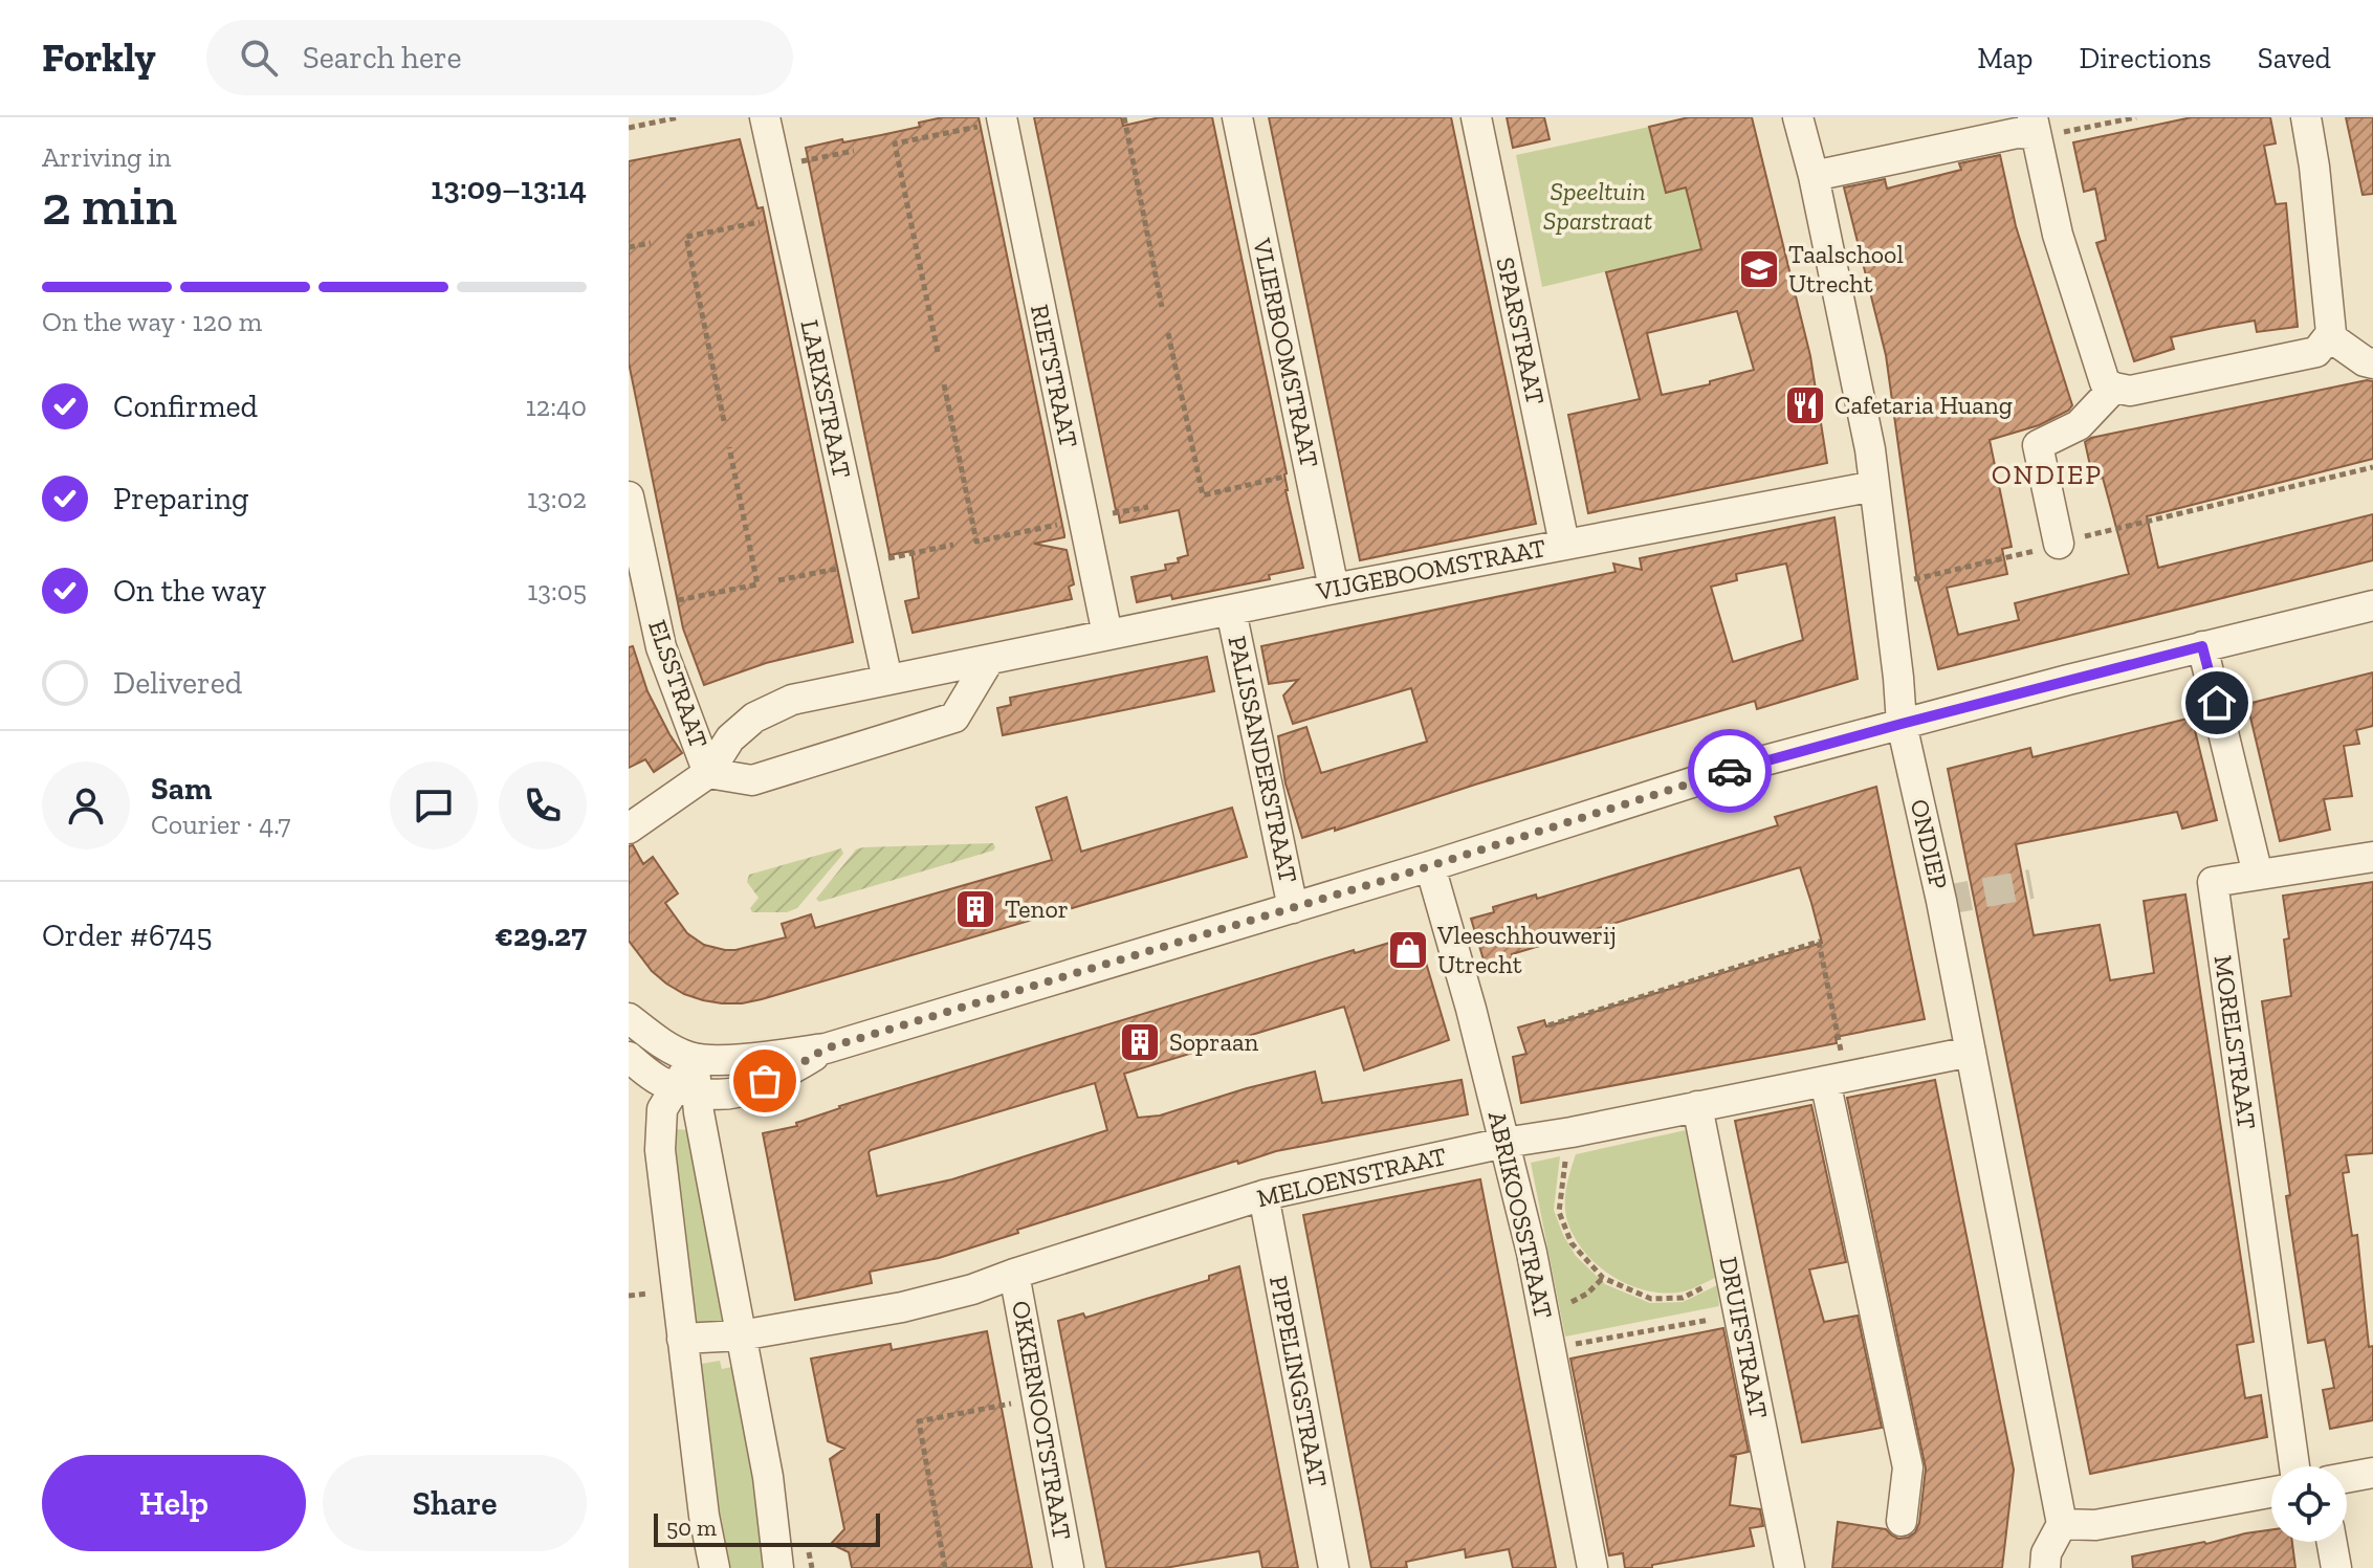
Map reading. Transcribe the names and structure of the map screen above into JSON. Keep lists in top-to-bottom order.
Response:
{
  "streets": {
    "street": [
      "SPARSTRAAT",
      "VLIERBOOMSTRAAT",
      "RIETSTRAAT",
      "LARIXSTRAAT",
      "VIJGEBOOMSTRAAT",
      "ELSSTRAAT",
      "PALISSANDERSTRAAT",
      "ONDIEP",
      "MORELSTRAAT",
      "MELOENSTRAAT",
      "ABRIKOOSSTRAAT",
      "DRUIFSTRAAT",
      "PIPPELINGSTRAAT",
      "OKKERNOOTSTRAAT"
    ]
  },
  "crossings": [
    ["SPARSTRAAT", "VIJGEBOOMSTRAAT"],
    ["VLIERBOOMSTRAAT", "VIJGEBOOMSTRAAT"],
    ["RIETSTRAAT", "VIJGEBOOMSTRAAT"],
    ["LARIXSTRAAT", "VIJGEBOOMSTRAAT"],
    ["VIJGEBOOMSTRAAT", "ELSSTRAAT"],
    ["VIJGEBOOMSTRAAT", "PALISSANDERSTRAAT"],
    ["VIJGEBOOMSTRAAT", "ONDIEP"],
    ["ONDIEP", "MELOENSTRAAT"],
    ["MELOENSTRAAT", "ABRIKOOSSTRAAT"],
    ["MELOENSTRAAT", "DRUIFSTRAAT"],
    ["MELOENSTRAAT", "PIPPELINGSTRAAT"],
    ["MELOENSTRAAT", "OKKERNOOTSTRAAT"]
  ],
  "districts": ["ONDIEP"],
  "parks": ["Speeltuin Sparstraat"],
  "places": {
    "school or university": ["Taalschool Utrecht"],
    "restaurant": ["Cafetaria Huang"],
    "building": ["Tenor", "Sopraan"],
    "shop": ["Vleeschhouwerij Utrecht"]
  },
  "scale_bar": "50 m",
  "page": {
    "header": "Forkly",
    "search": "Search here",
    "nav": ["Map", "Directions", "Saved"],
    "heading": ["2 min", "Arriving in", "13:09–13:14"],
    "panel": [
      "Sam",
      "Courier · 4.7",
      "Order #6745",
      "€29.27"
    ],
    "bar": "On the way · 120 m",
    "list": [
      ["Confirmed", "12:40"],
      ["Preparing", "13:02"],
      ["On the way", "13:05"],
      "Delivered"
    ],
    "buttons": ["Help", "Share"],
    "scale": "50 m"
  }
}
